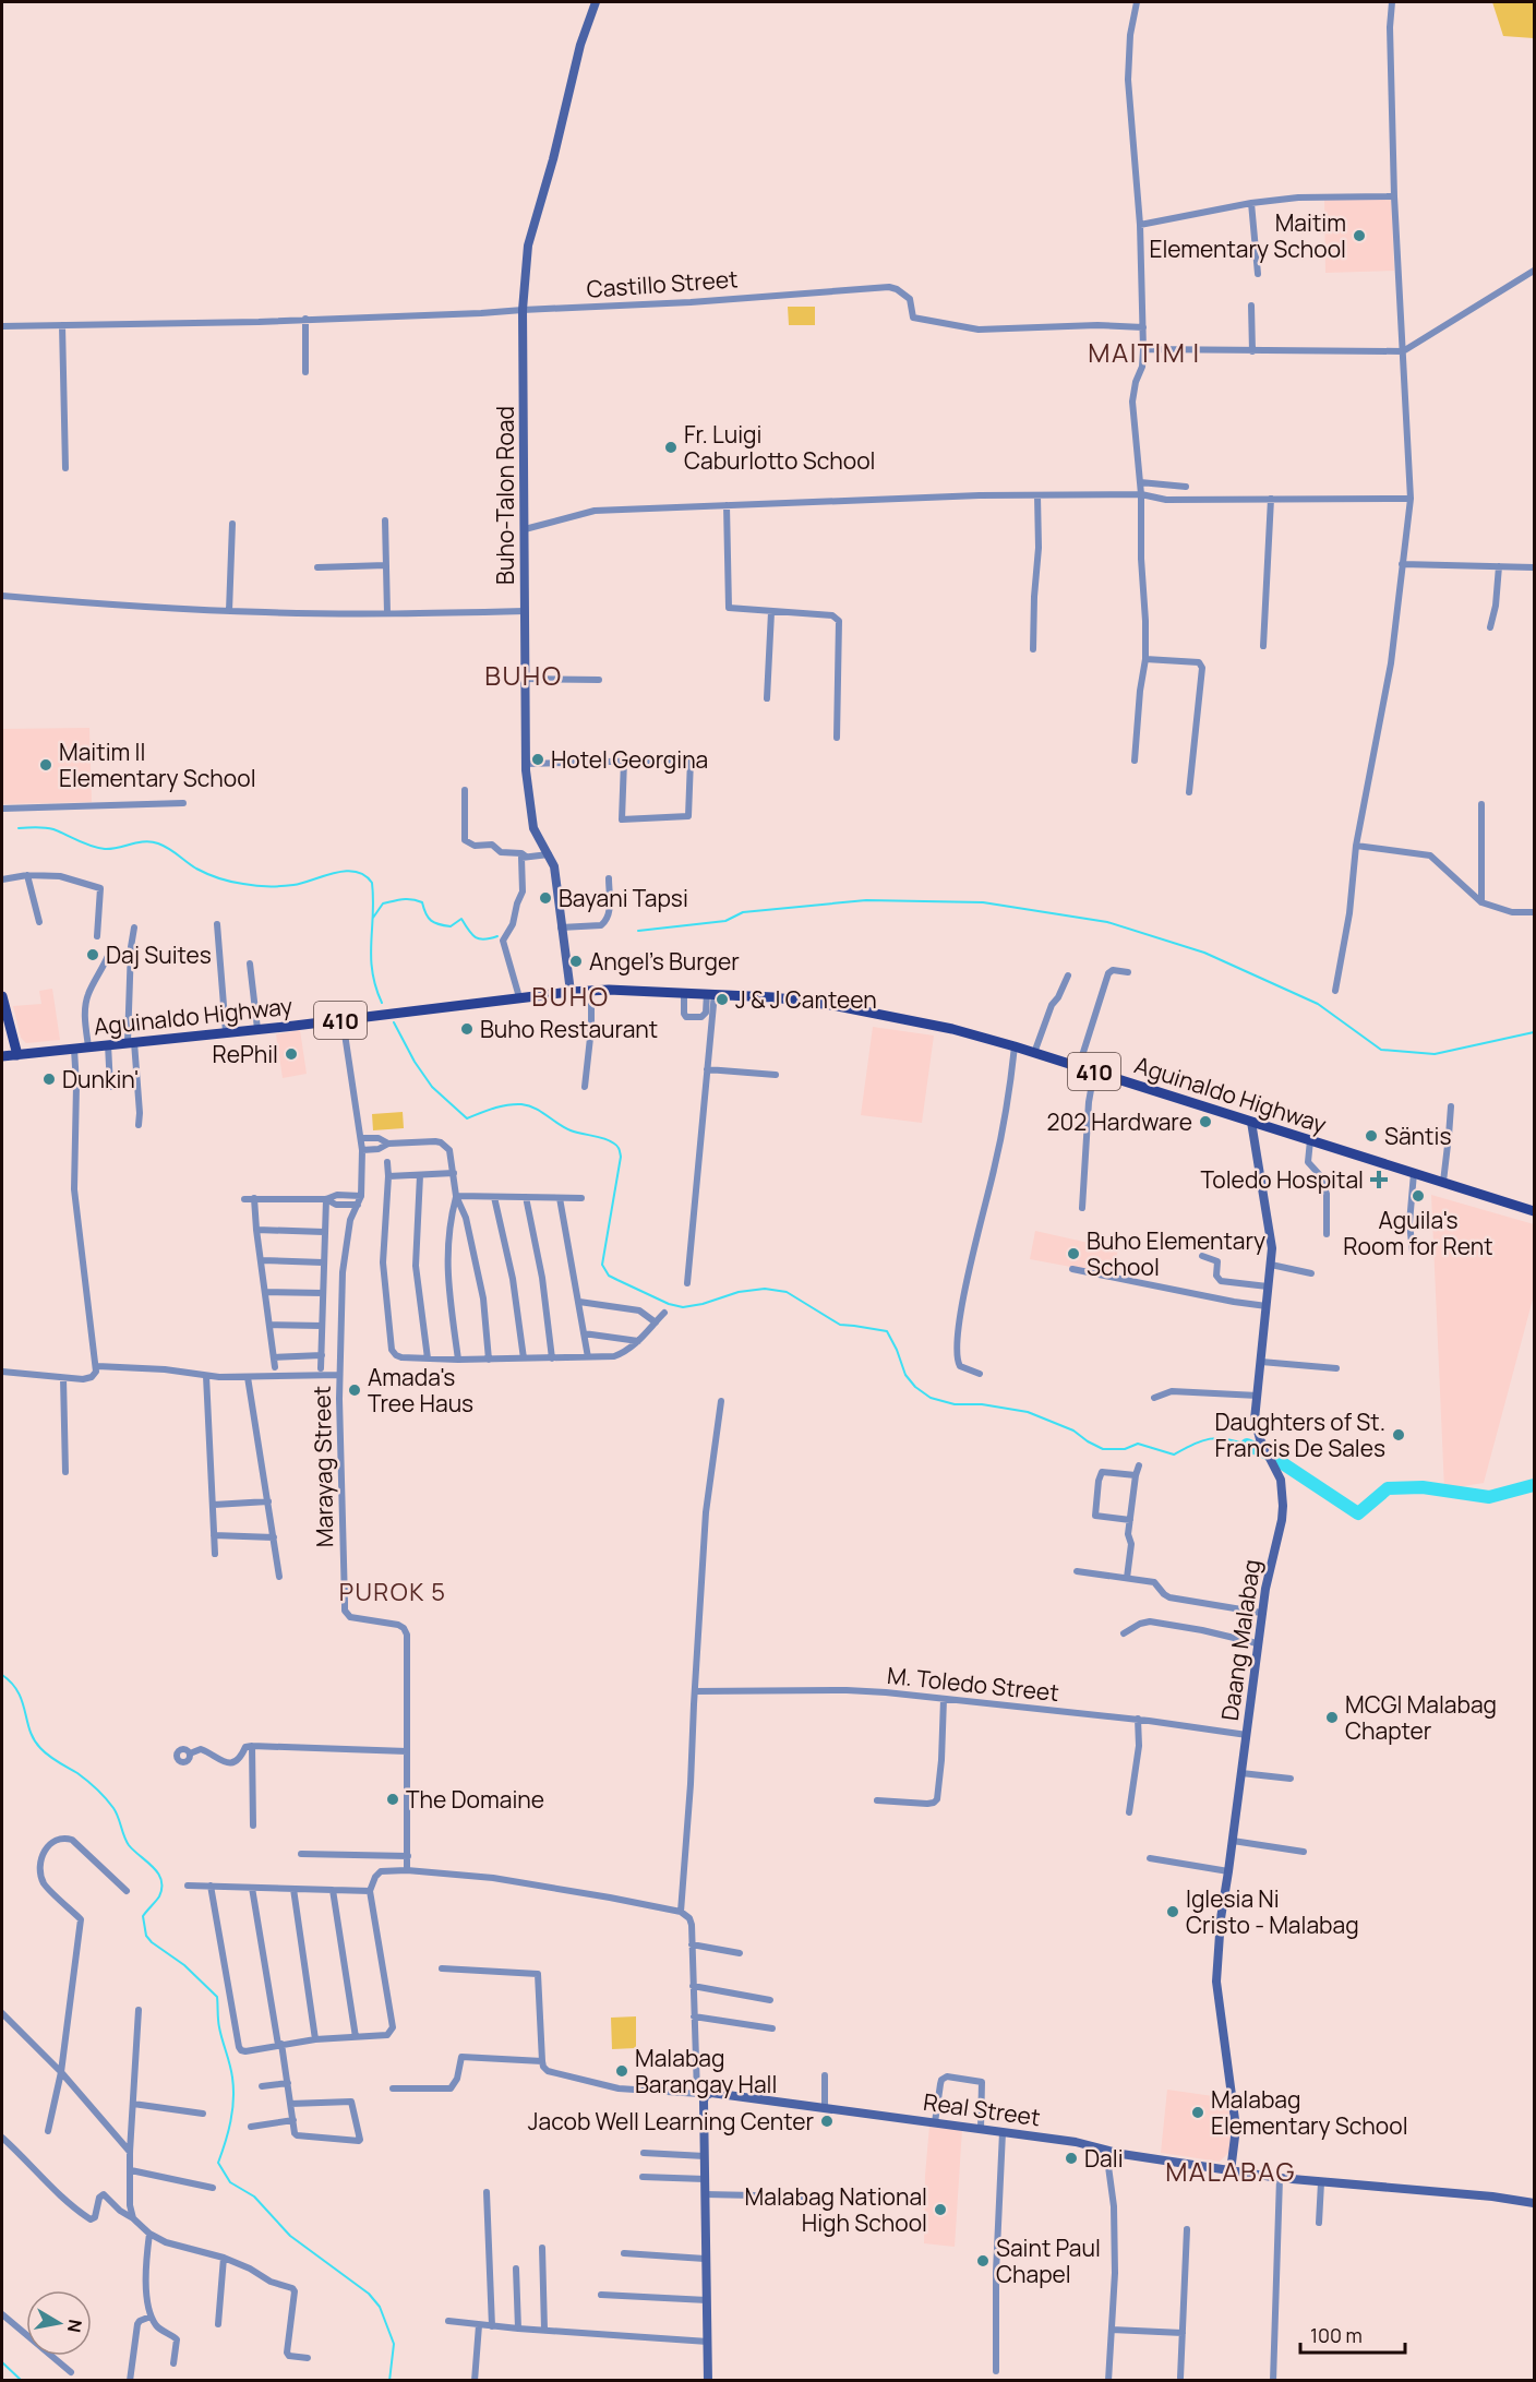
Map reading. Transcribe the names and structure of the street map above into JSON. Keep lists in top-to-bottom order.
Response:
{
  "streets": {
    "main road": ["Aguinaldo Highway", "410"],
    "street": [
      "Castillo Street",
      "Buho-Talon Road",
      "Marayag Street",
      "Daang Malabag",
      "M. Toledo Street",
      "Real Street"
    ]
  },
  "crossings": [
    ["Castillo Street", "Buho-Talon Road"],
    ["Buho-Talon Road", "Aguinaldo Highway"],
    ["Aguinaldo Highway", "Marayag Street"],
    ["Aguinaldo Highway", "Daang Malabag"],
    ["Daang Malabag", "M. Toledo Street"],
    ["Daang Malabag", "Real Street"]
  ],
  "districts": [
    "MAITIM I",
    "BUHO",
    "BUHO",
    "PUROK 5",
    "MALABAG"
  ],
  "places": {
    "other": [
      "Maitim Elementary School",
      "Fr. Luigi Caburlotto School",
      "Hotel Georgina",
      "Maitim II Elementary School",
      "Bayani Tapsi",
      "Daj Suites",
      "Angel's Burger",
      "J & J Canteen",
      "Buho Restaurant",
      "RePhil",
      "Dunkin'",
      "202 Hardware",
      "Säntis",
      "Aguila's Room for Rent",
      "Buho Elementary School",
      "Amada's Tree Haus",
      "Daughters of St. Francis De Sales",
      "MCGI Malabag Chapter",
      "The Domaine",
      "Iglesia Ni Cristo - Malabag",
      "Malabag Barangay Hall",
      "Malabag Elementary School",
      "Jacob Well Learning Center",
      "Dali",
      "Malabag National High School",
      "Saint Paul Chapel"
    ],
    "health": ["Toledo Hospital"]
  },
  "scale_bar": "100 m",
  "north": "right"
}
